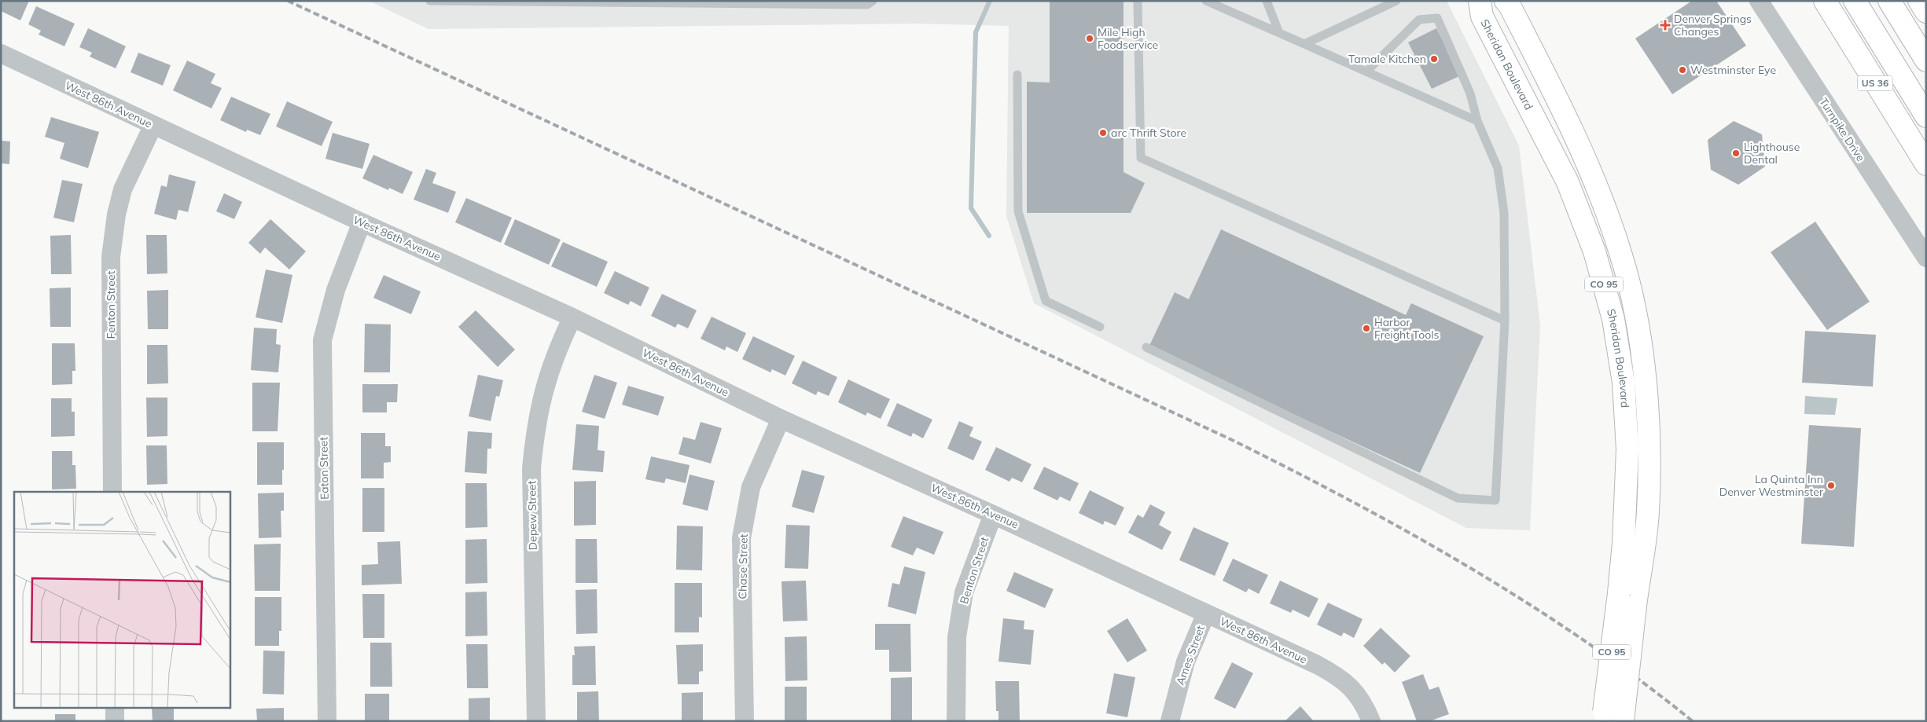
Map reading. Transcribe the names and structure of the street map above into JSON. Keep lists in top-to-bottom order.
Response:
{
  "streets": {
    "main road": ["Sheridan Boulevard", "US 36", "CO 95"],
    "street": [
      "West 86th Avenue",
      "Turnpike Drive",
      "Fenton Street",
      "Eaton Street",
      "Depew Street",
      "Chase Street",
      "Benton Street",
      "Ames Street"
    ]
  },
  "crossings": [
    ["West 86th Avenue", "Fenton Street"],
    ["West 86th Avenue", "Eaton Street"],
    ["West 86th Avenue", "Depew Street"],
    ["West 86th Avenue", "Chase Street"],
    ["West 86th Avenue", "Benton Street"],
    ["West 86th Avenue", "Ames Street"]
  ],
  "places": {
    "health": ["Denver Springs Changes"],
    "other": [
      "Mile High Foodservice",
      "Tamale Kitchen",
      "Westminster Eye",
      "arc Thrift Store",
      "Lighthouse Dental",
      "Harbor Freight Tools",
      "La Quinta Inn Denver Westminster"
    ]
  }
}
